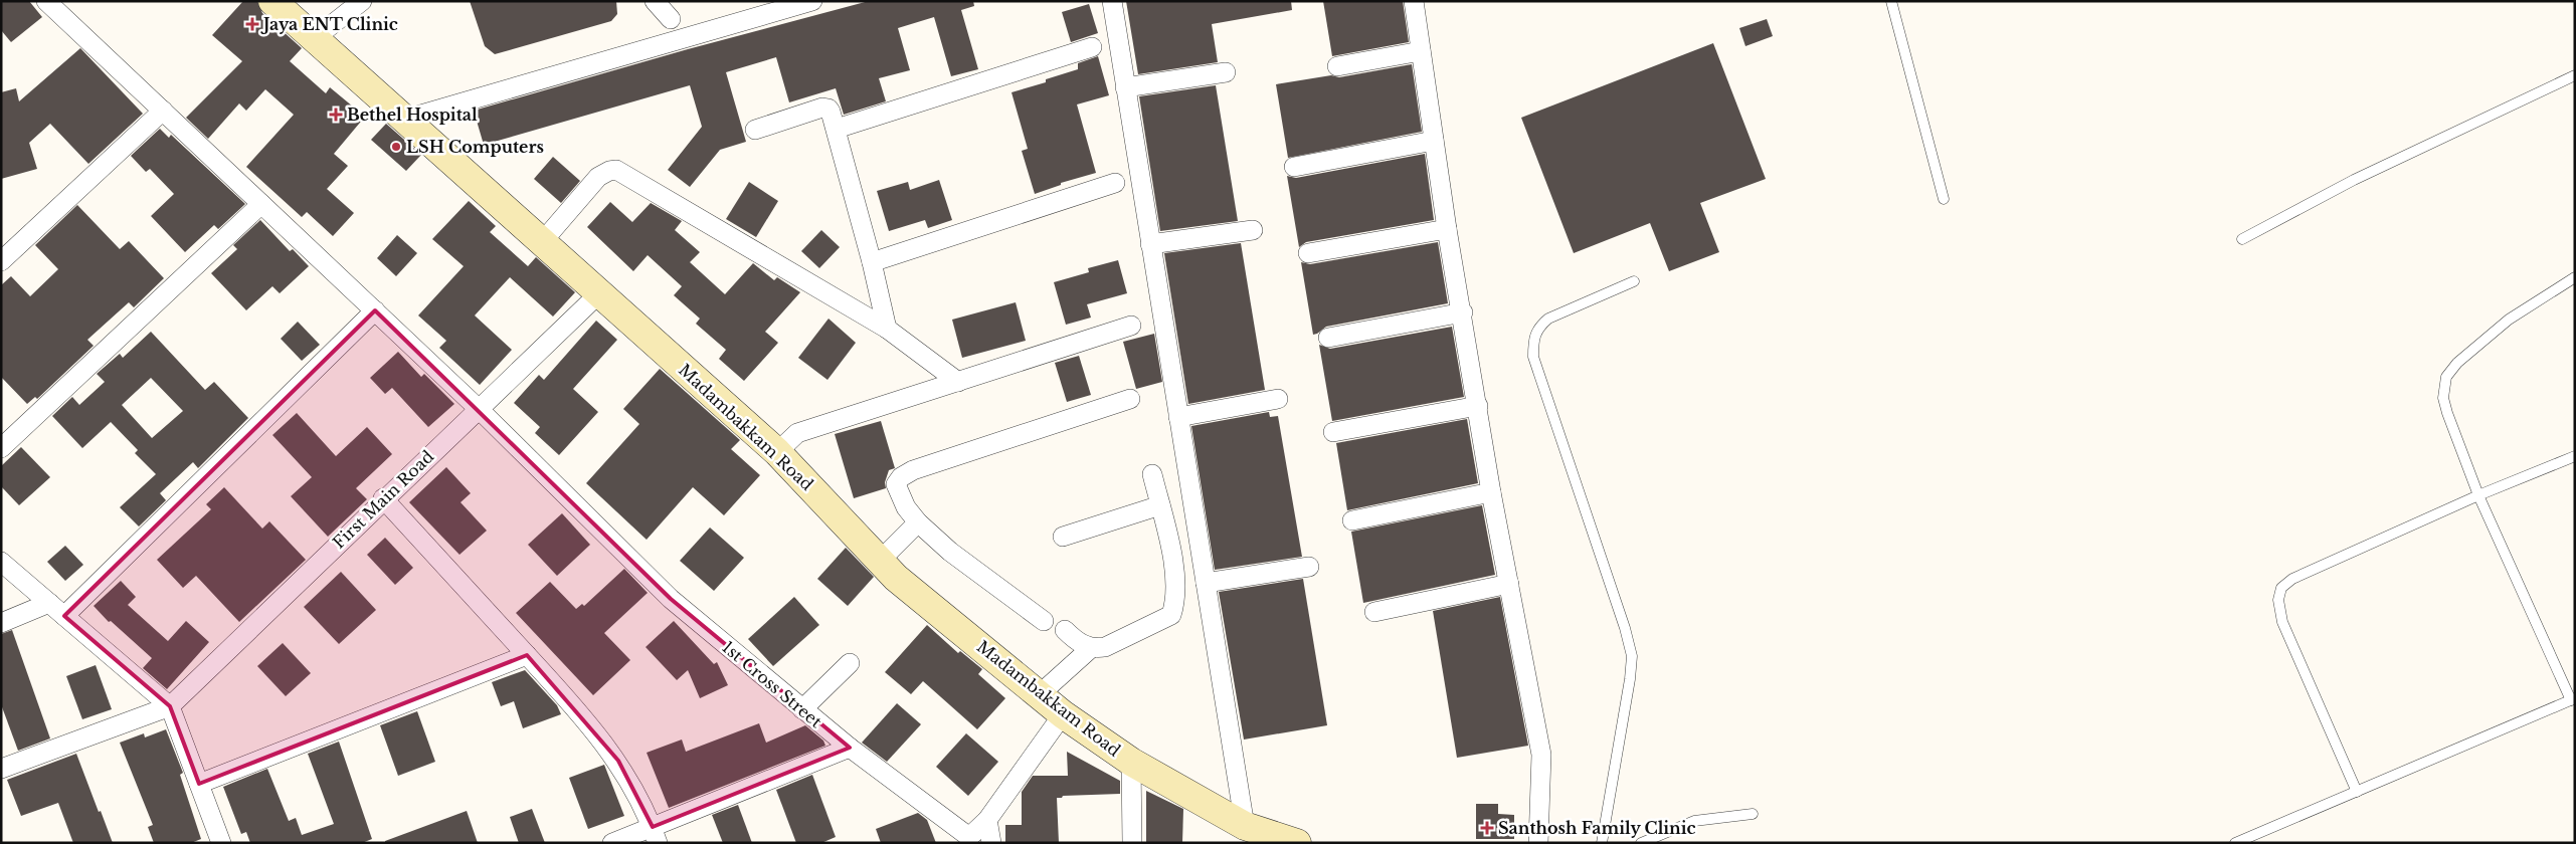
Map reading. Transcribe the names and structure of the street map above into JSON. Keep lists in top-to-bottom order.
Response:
{
  "streets": {
    "street": ["Madambakkam Road", "First Main Road", "1st Cross Street"]
  },
  "crossings": [
    ["Madambakkam Road", "First Main Road"],
    ["Madambakkam Road", "1st Cross Street"],
    ["First Main Road", "1st Cross Street"]
  ],
  "places": {
    "health": ["Jaya ENT Clinic", "Bethel Hospital", "Santhosh Family Clinic"],
    "other": ["LSH Computers"]
  }
}
